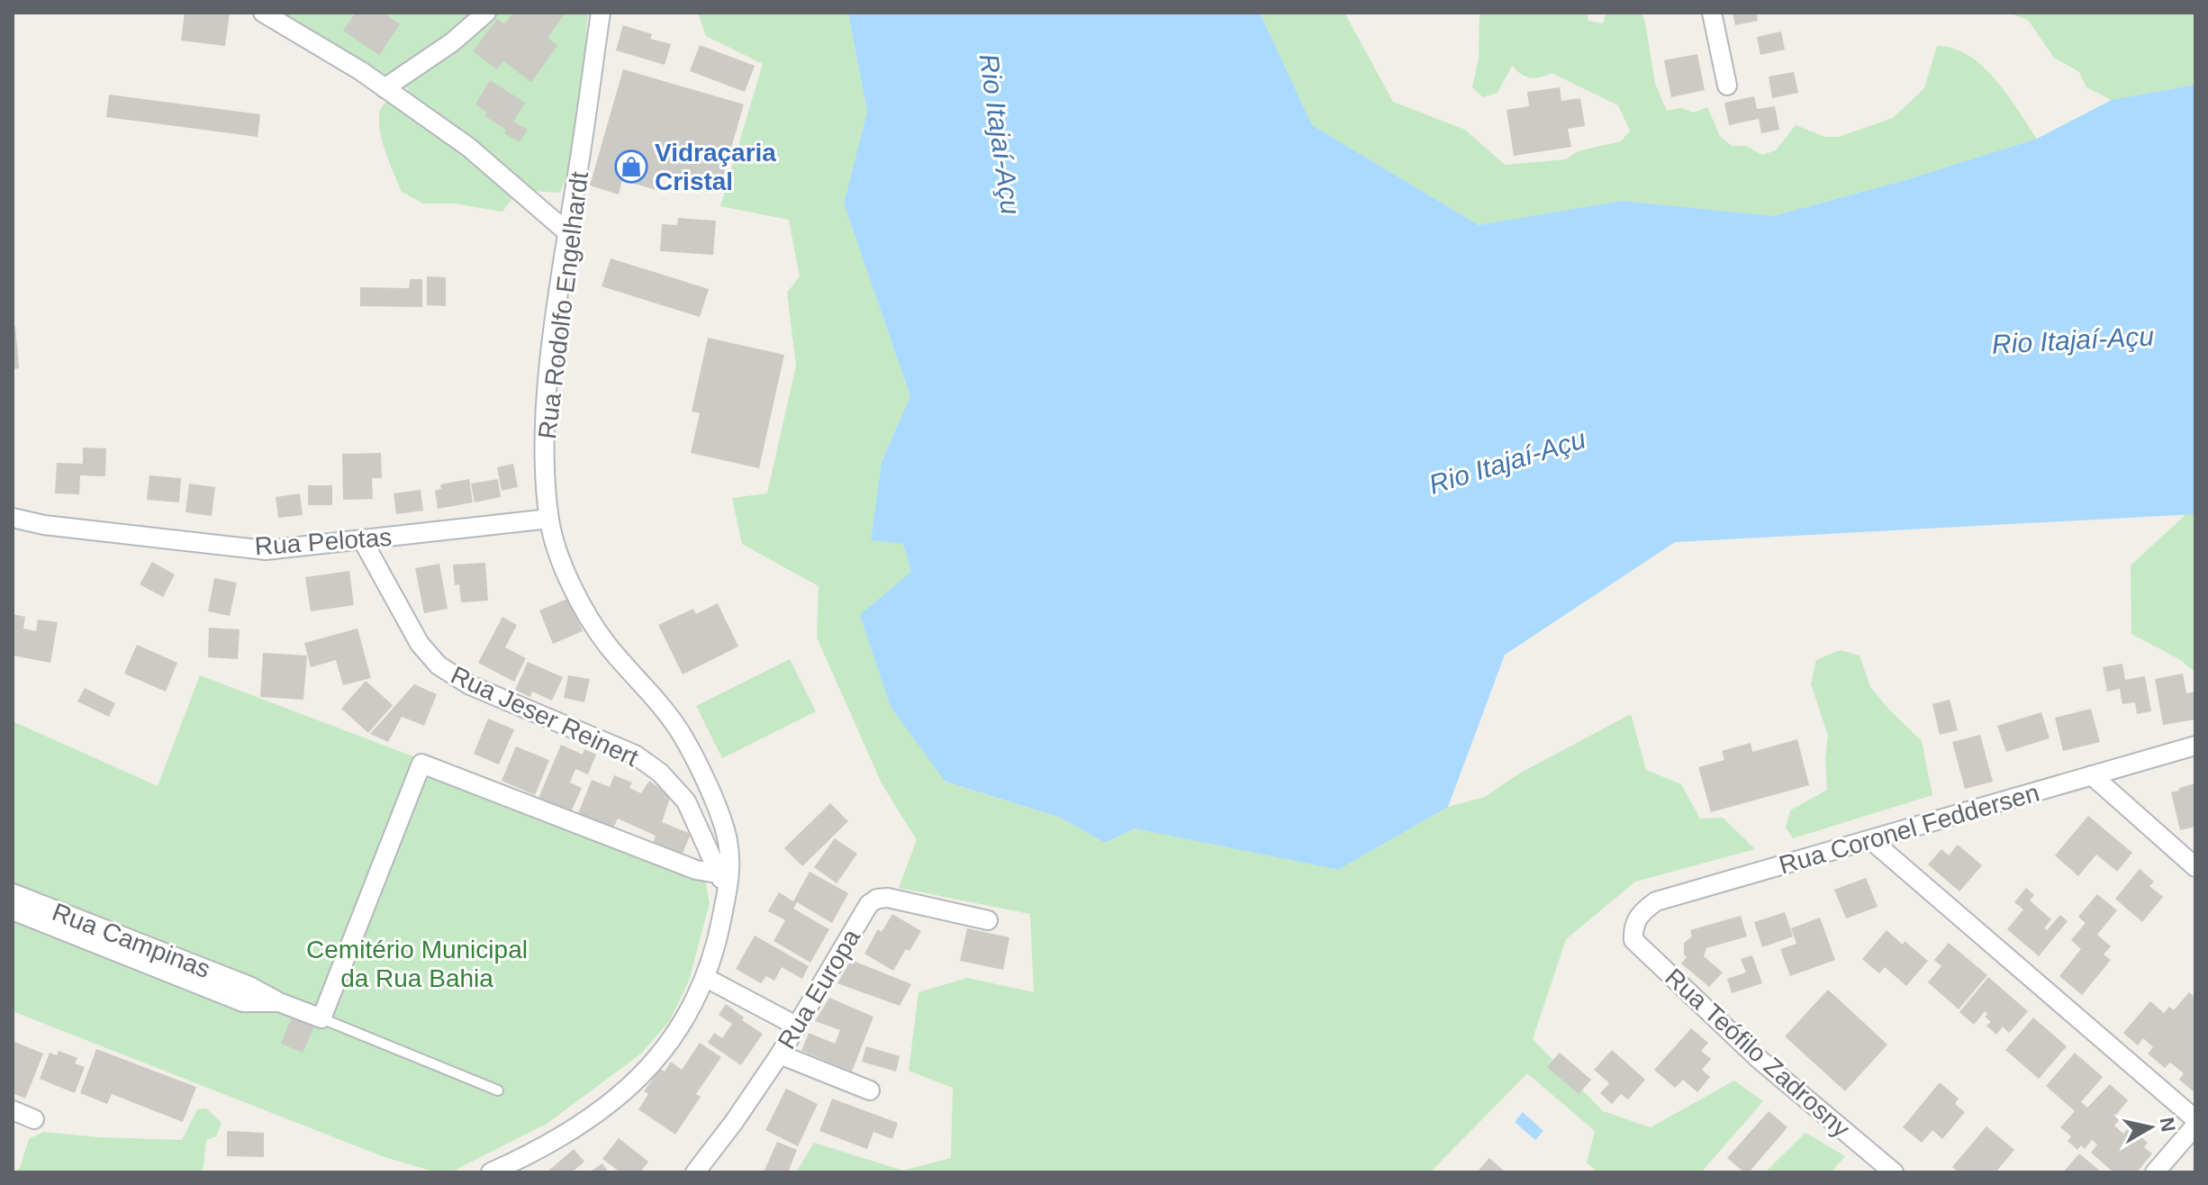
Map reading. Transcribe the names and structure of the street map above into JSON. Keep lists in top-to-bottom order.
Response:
{
  "streets": {
    "street": [
      "Rua Rodolfo Engelhardt",
      "Rua Pelotas",
      "Rua Jeser Reinert",
      "Rua Coronel Feddersen",
      "Rua Campinas",
      "Rua Europa",
      "Rua Teófilo Zadrosny"
    ]
  },
  "crossings": [
    ["Rua Rodolfo Engelhardt", "Rua Pelotas"],
    ["Rua Rodolfo Engelhardt", "Rua Jeser Reinert"],
    ["Rua Pelotas", "Rua Jeser Reinert"],
    ["Rua Coronel Feddersen", "Rua Teófilo Zadrosny"]
  ],
  "water": ["Rio Itajaí-Açu"],
  "parks": ["Cemitério Municipal da Rua Bahia"],
  "places": {
    "shop": ["Vidraçaria Cristal"]
  },
  "north": "right"
}
